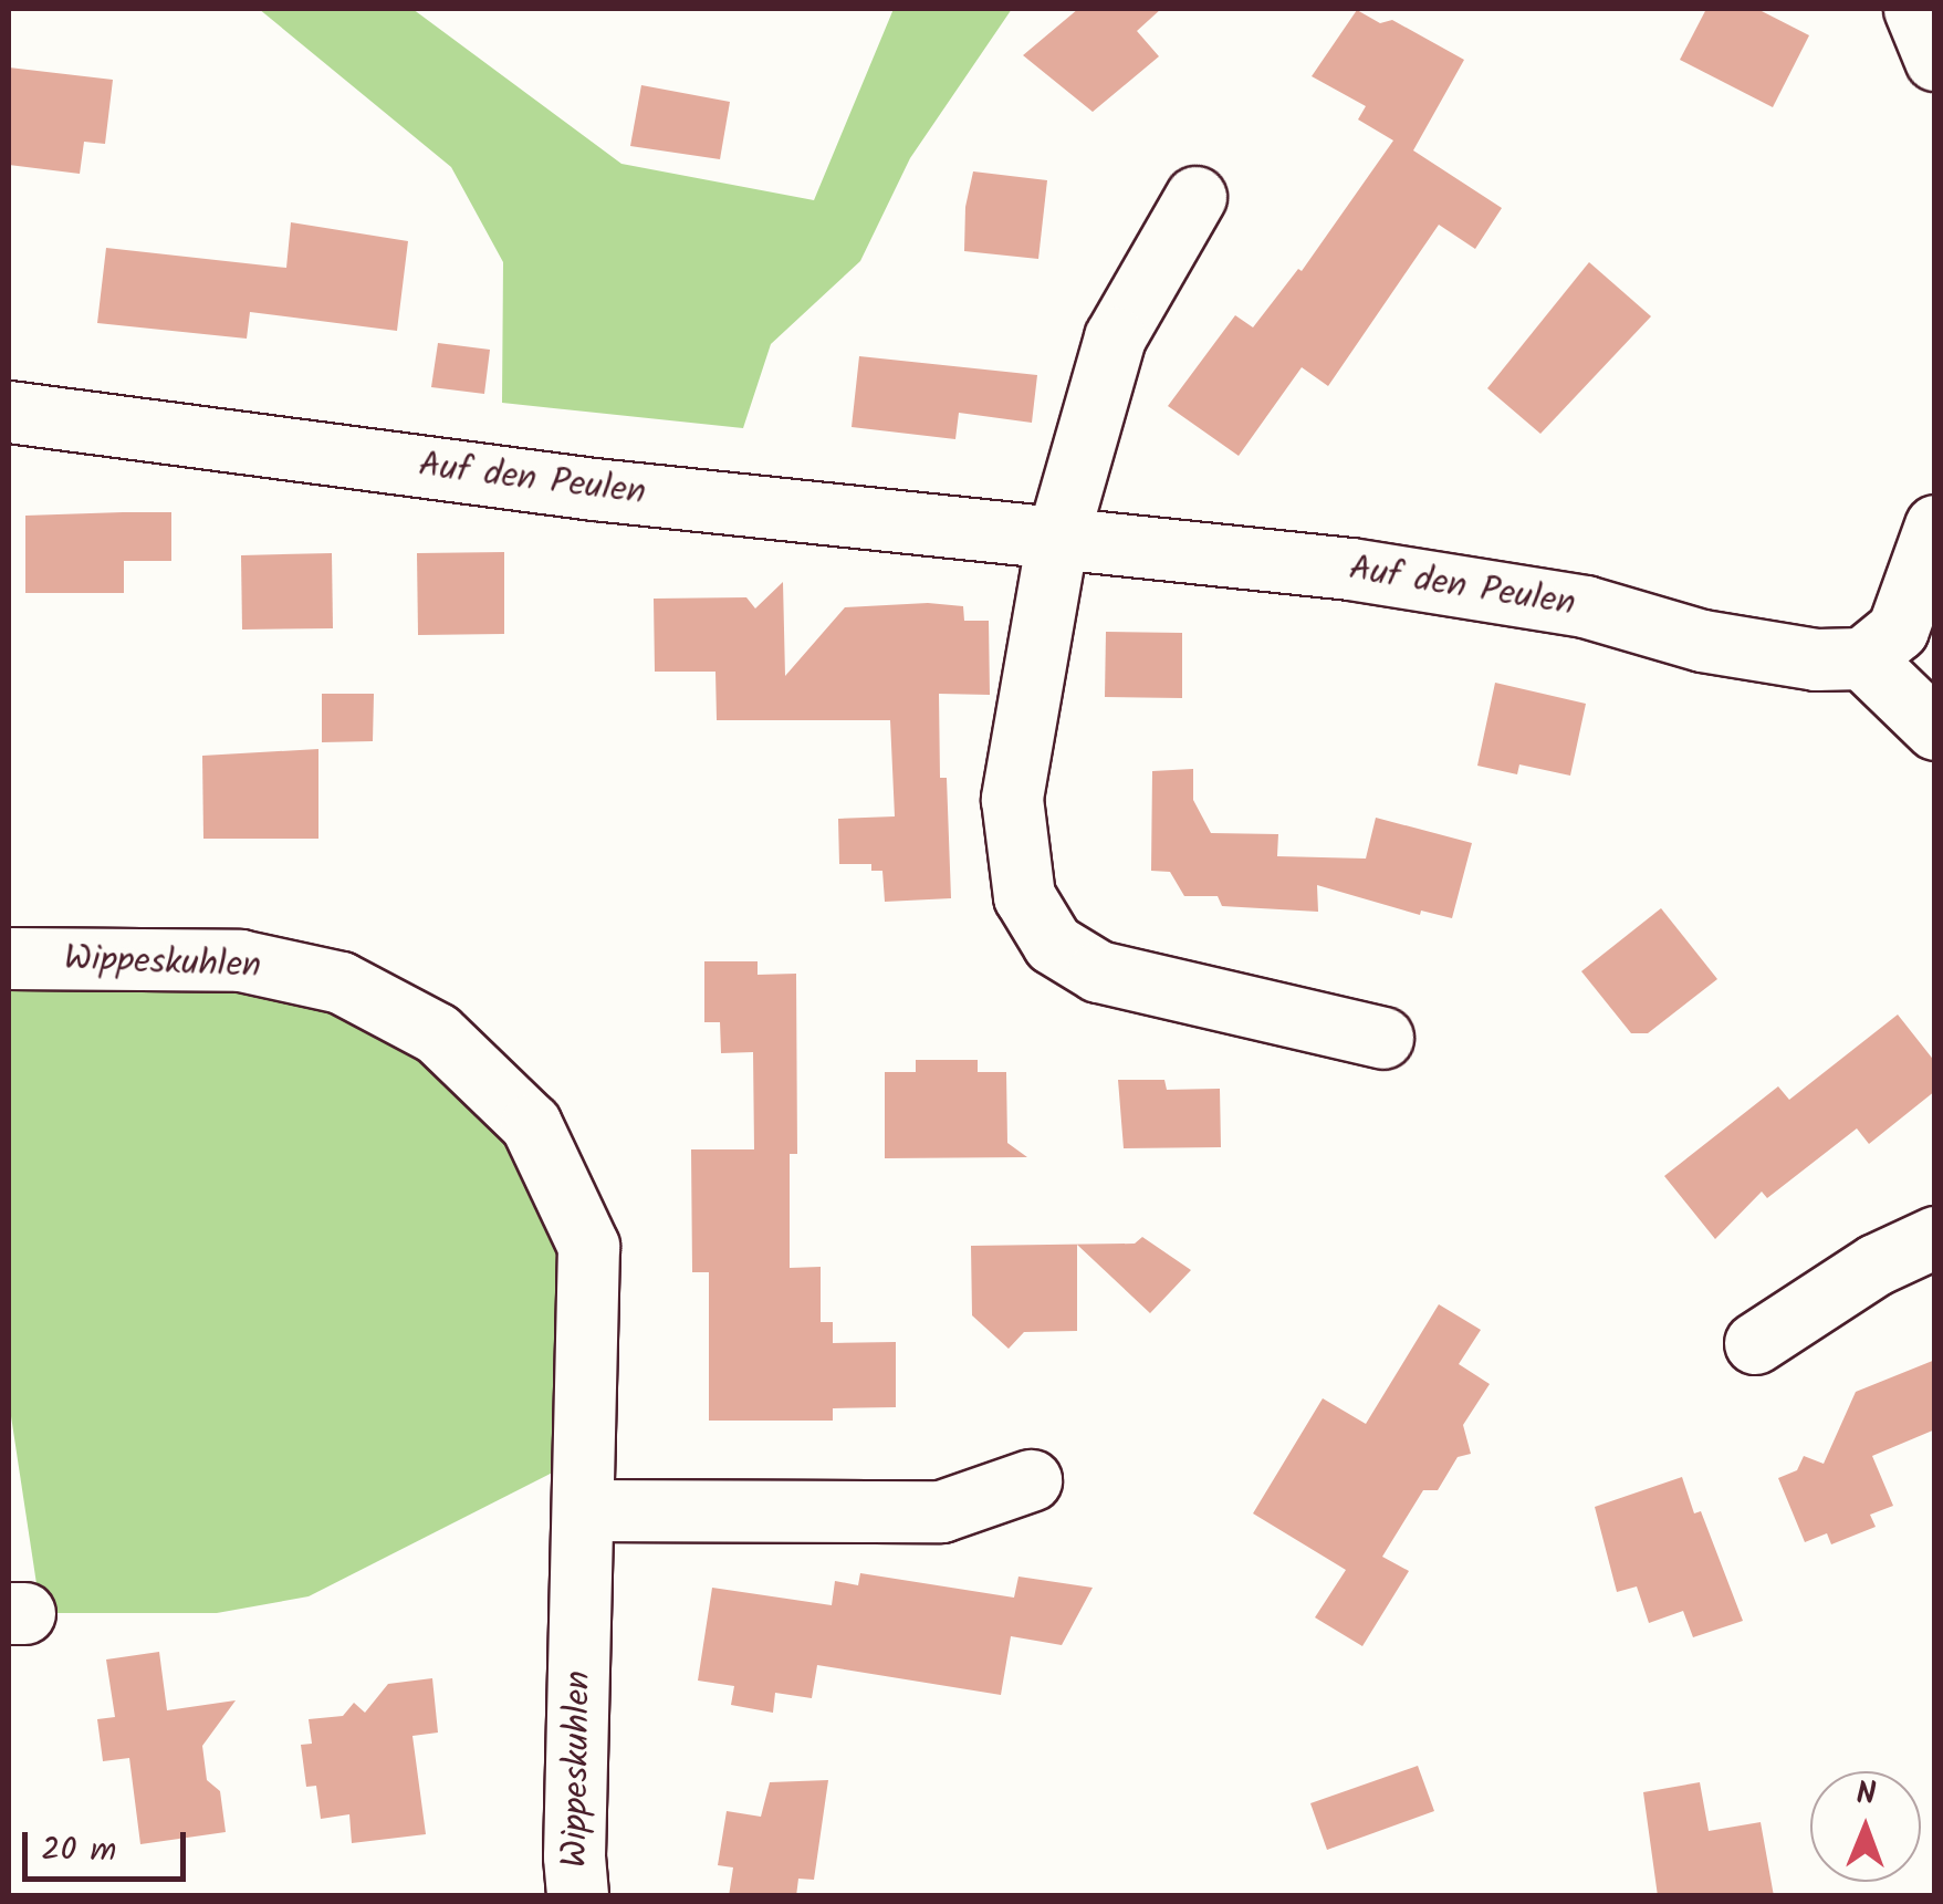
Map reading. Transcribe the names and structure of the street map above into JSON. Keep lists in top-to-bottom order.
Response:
{
  "streets": {
    "street": ["Auf den Peulen", "Wippeskuhlen"]
  },
  "scale_bar": "20 m",
  "north": "top"
}
